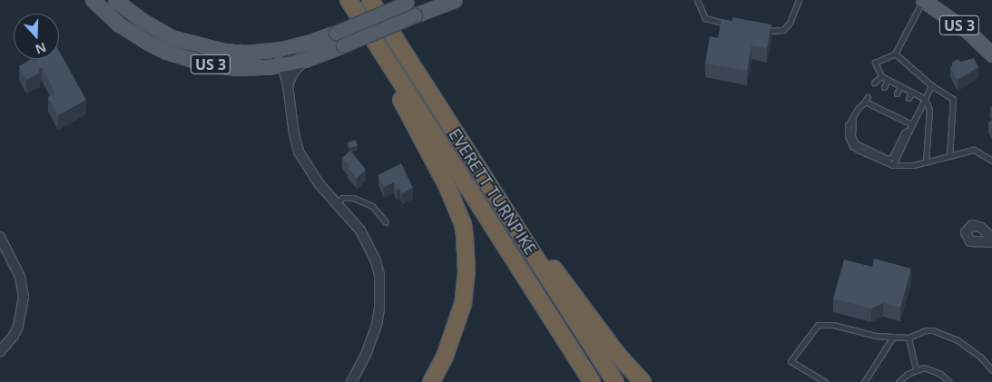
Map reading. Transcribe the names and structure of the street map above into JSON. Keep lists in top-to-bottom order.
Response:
{
  "streets": {
    "highway": ["EVERETT TURNPIKE"],
    "main road": ["US 3"]
  },
  "north": "bottom"
}
